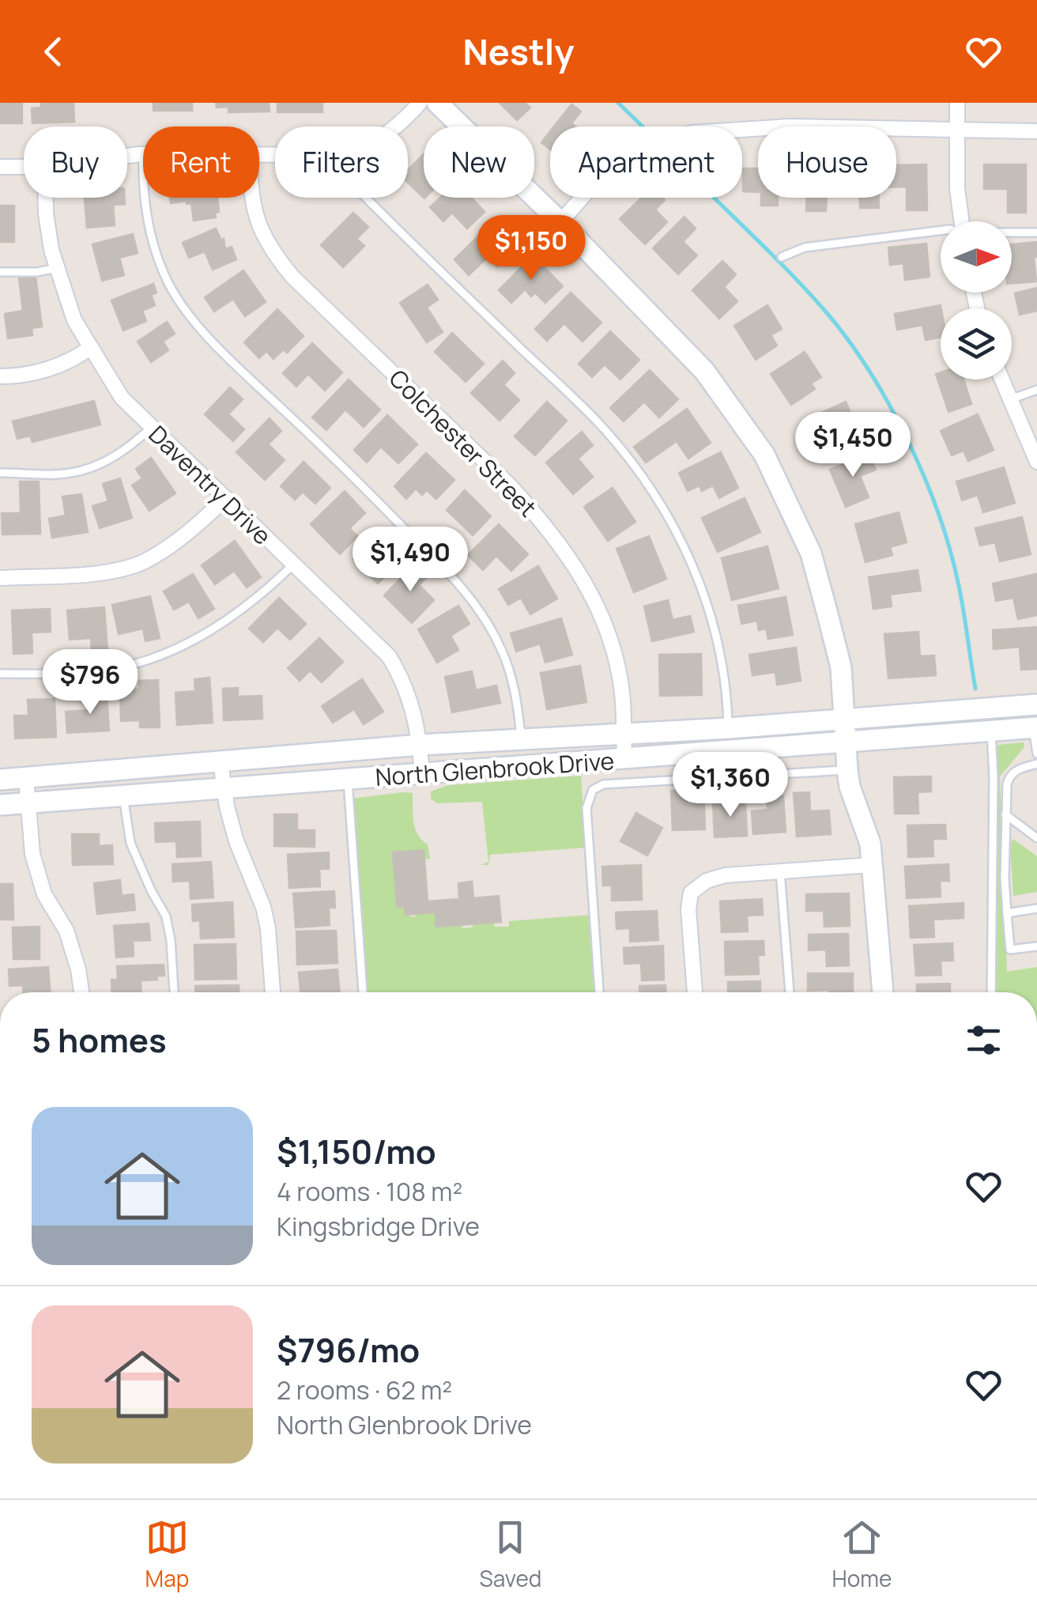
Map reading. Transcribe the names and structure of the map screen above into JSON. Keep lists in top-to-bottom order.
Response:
{
  "streets": {
    "main road": ["North Glenbrook Drive"],
    "street": ["Colchester Street", "Daventry Drive"]
  },
  "crossings": [
    ["Colchester Street", "North Glenbrook Drive"],
    ["Daventry Drive", "North Glenbrook Drive"]
  ],
  "north": "right",
  "page": {
    "header": "Nestly",
    "chip": [
      "Buy",
      "Rent",
      "Filters",
      "New",
      "Apartment",
      "House"
    ],
    "price": [
      "$1,150",
      "$1,450",
      "$1,490",
      "$796",
      "$1,360"
    ],
    "heading": "5 homes",
    "list": [
      {
        "name": "$1,150/mo",
        "note": "4 rooms · 108 m² · Kingsbridge Drive"
      },
      {
        "name": "$796/mo",
        "note": "2 rooms · 62 m² · North Glenbrook Drive"
      }
    ],
    "tabs": ["Map", "Saved", "Home"]
  }
}
